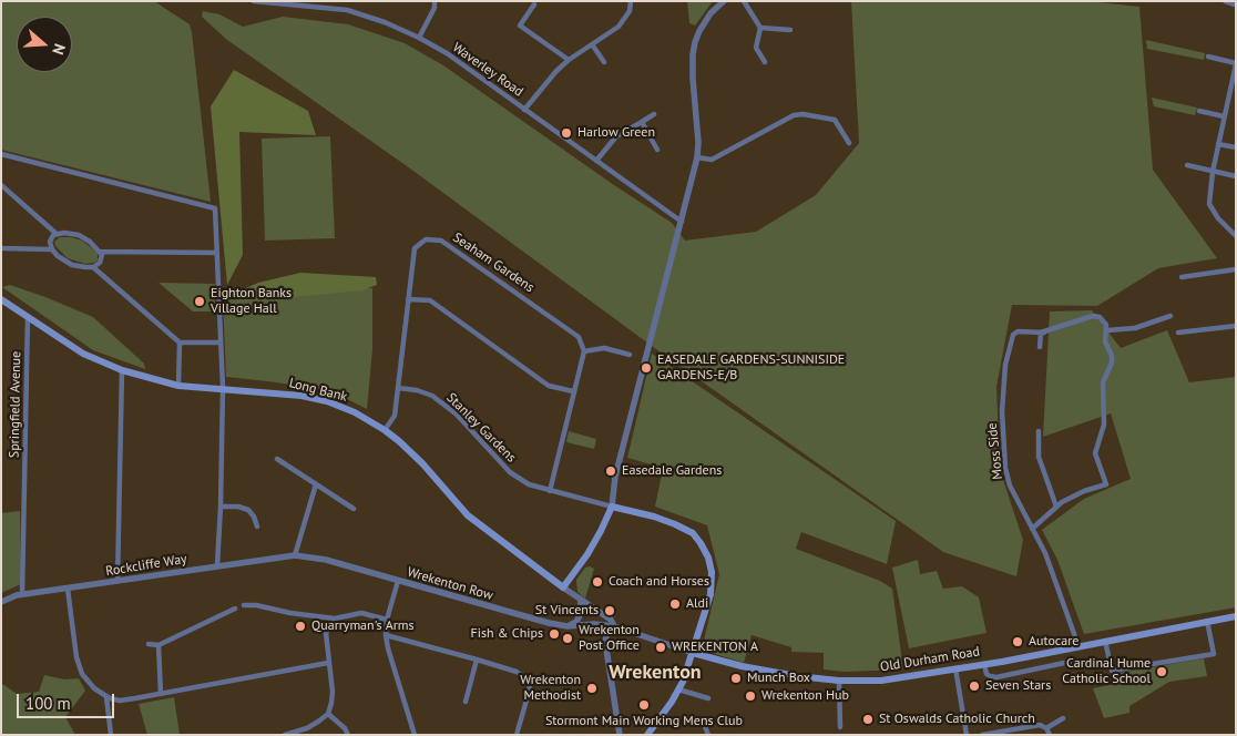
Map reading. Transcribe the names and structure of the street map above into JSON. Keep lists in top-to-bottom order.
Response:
{
  "streets": {
    "main road": ["Long Bank", "Old Durham Road"],
    "street": [
      "Waverley Road",
      "Seaham Gardens",
      "Springfield Avenue",
      "Stanley Gardens",
      "Moss Side",
      "Rockcliffe Way",
      "Wrekenton Row"
    ]
  },
  "crossings": [
    ["Seaham Gardens", "Long Bank"],
    ["Seaham Gardens", "Stanley Gardens"],
    ["Long Bank", "Springfield Avenue"],
    ["Long Bank", "Wrekenton Row"],
    ["Springfield Avenue", "Rockcliffe Way"],
    ["Moss Side", "Old Durham Road"],
    ["Rockcliffe Way", "Wrekenton Row"]
  ],
  "districts": ["Wrekenton"],
  "places": [
    "Harlow Green",
    "Eighton Banks Village Hall",
    "EASEDALE GARDENS-SUNNISIDE GARDENS-E/B",
    "Easedale Gardens",
    "Coach and Horses",
    "Aldi",
    "St Vincents",
    "Quarryman's Arms",
    "Fish & Chips",
    "Wrekenton Post Office",
    "Autocare",
    "WREKENTON A",
    "Cardinal Hume Catholic School",
    "Munch Box",
    "Seven Stars",
    "Wrekenton Methodist",
    "Wrekenton Hub",
    "Stormont Main Working Mens Club",
    "St Oswalds Catholic Church"
  ],
  "scale_bar": "100 m",
  "north": "right"
}
